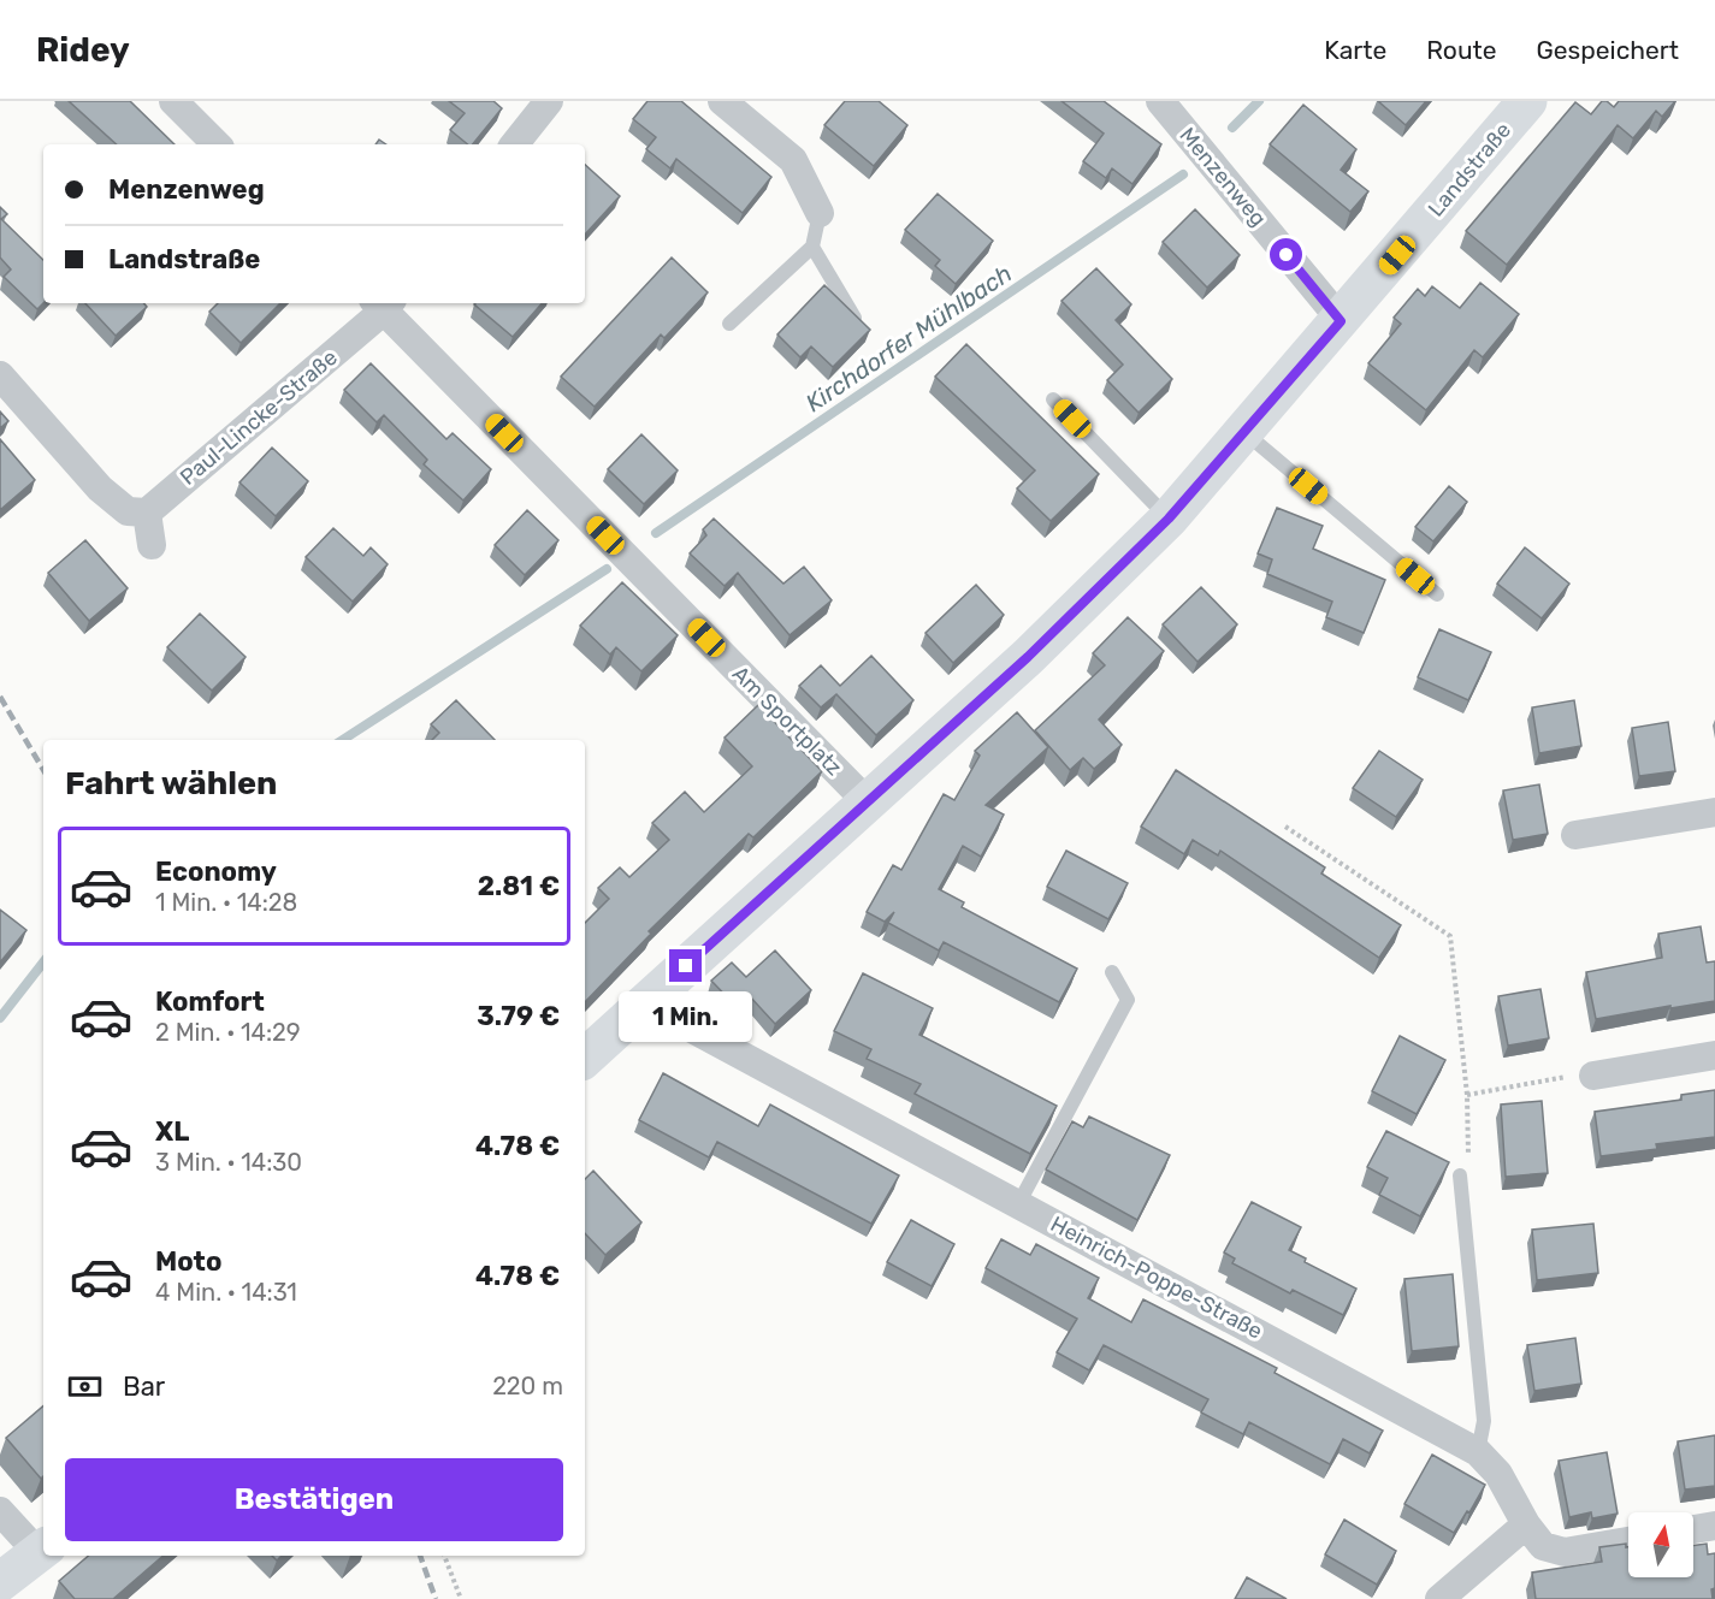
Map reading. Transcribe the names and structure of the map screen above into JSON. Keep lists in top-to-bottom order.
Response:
{
  "streets": {
    "street": [
      "Landstraße",
      "Menzenweg",
      "Paul-Lincke-Straße",
      "Am Sportplatz",
      "Heinrich-Poppe-Straße"
    ]
  },
  "crossings": [
    ["Landstraße", "Menzenweg"],
    ["Landstraße", "Am Sportplatz"],
    ["Landstraße", "Heinrich-Poppe-Straße"],
    ["Paul-Lincke-Straße", "Am Sportplatz"]
  ],
  "water": ["Kirchdorfer Mühlbach"],
  "north": "top",
  "page": {
    "header": "Ridey",
    "nav": ["Karte", "Route", "Gespeichert"],
    "banner": ["Menzenweg", "Landstraße"],
    "heading": "Fahrt wählen",
    "list": [
      {
        "name": "Economy",
        "note": "1 Min. · 14:28",
        "value": "2.81 €"
      },
      {
        "name": "Komfort",
        "note": "2 Min. · 14:29",
        "value": "3.79 €"
      },
      {
        "name": "XL",
        "note": "3 Min. · 14:30",
        "value": "4.78 €"
      },
      {
        "name": "Moto",
        "note": "4 Min. · 14:31",
        "value": "4.78 €"
      }
    ],
    "bubble": "1 Min.",
    "pay": ["Bar", "220 m"],
    "buttons": "Bestätigen"
  }
}
